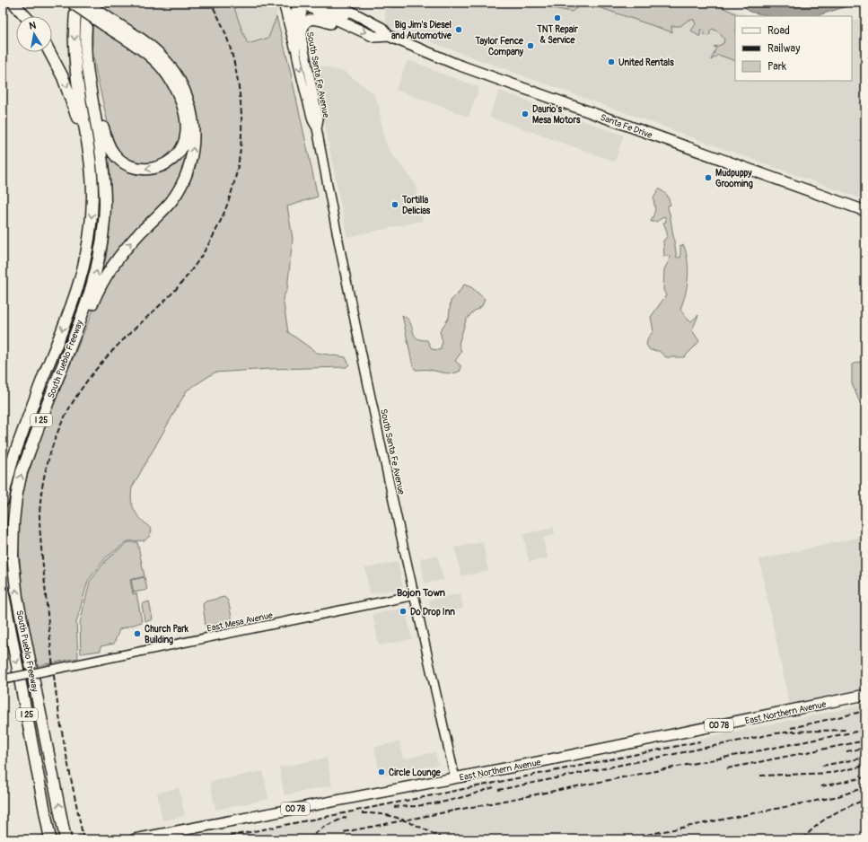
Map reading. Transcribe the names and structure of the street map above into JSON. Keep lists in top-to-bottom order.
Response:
{
  "streets": {
    "highway": ["South Pueblo Freeway", "I 25"],
    "main road": ["Santa Fe Drive", "East Northern Avenue", "CO 78"],
    "street": ["South Santa Fe Avenue", "East Mesa Avenue"]
  },
  "crossings": [
    ["South Santa Fe Avenue", "Santa Fe Drive"],
    ["South Santa Fe Avenue", "East Mesa Avenue"],
    ["South Santa Fe Avenue", "East Northern Avenue"]
  ],
  "districts": ["Bojon Town"],
  "places": [
    "TNT Repair & Service",
    "Big Jim's Diesel and Automotive",
    "Taylor Fence Company",
    "United Rentals",
    "Daurio's Mesa Motors",
    "Mudpuppy Grooming",
    "Tortilla Delicias",
    "Do Drop Inn",
    "Church Park Building",
    "Circle Lounge"
  ],
  "legend": ["Road", "Railway", "Park"],
  "north": "top"
}
